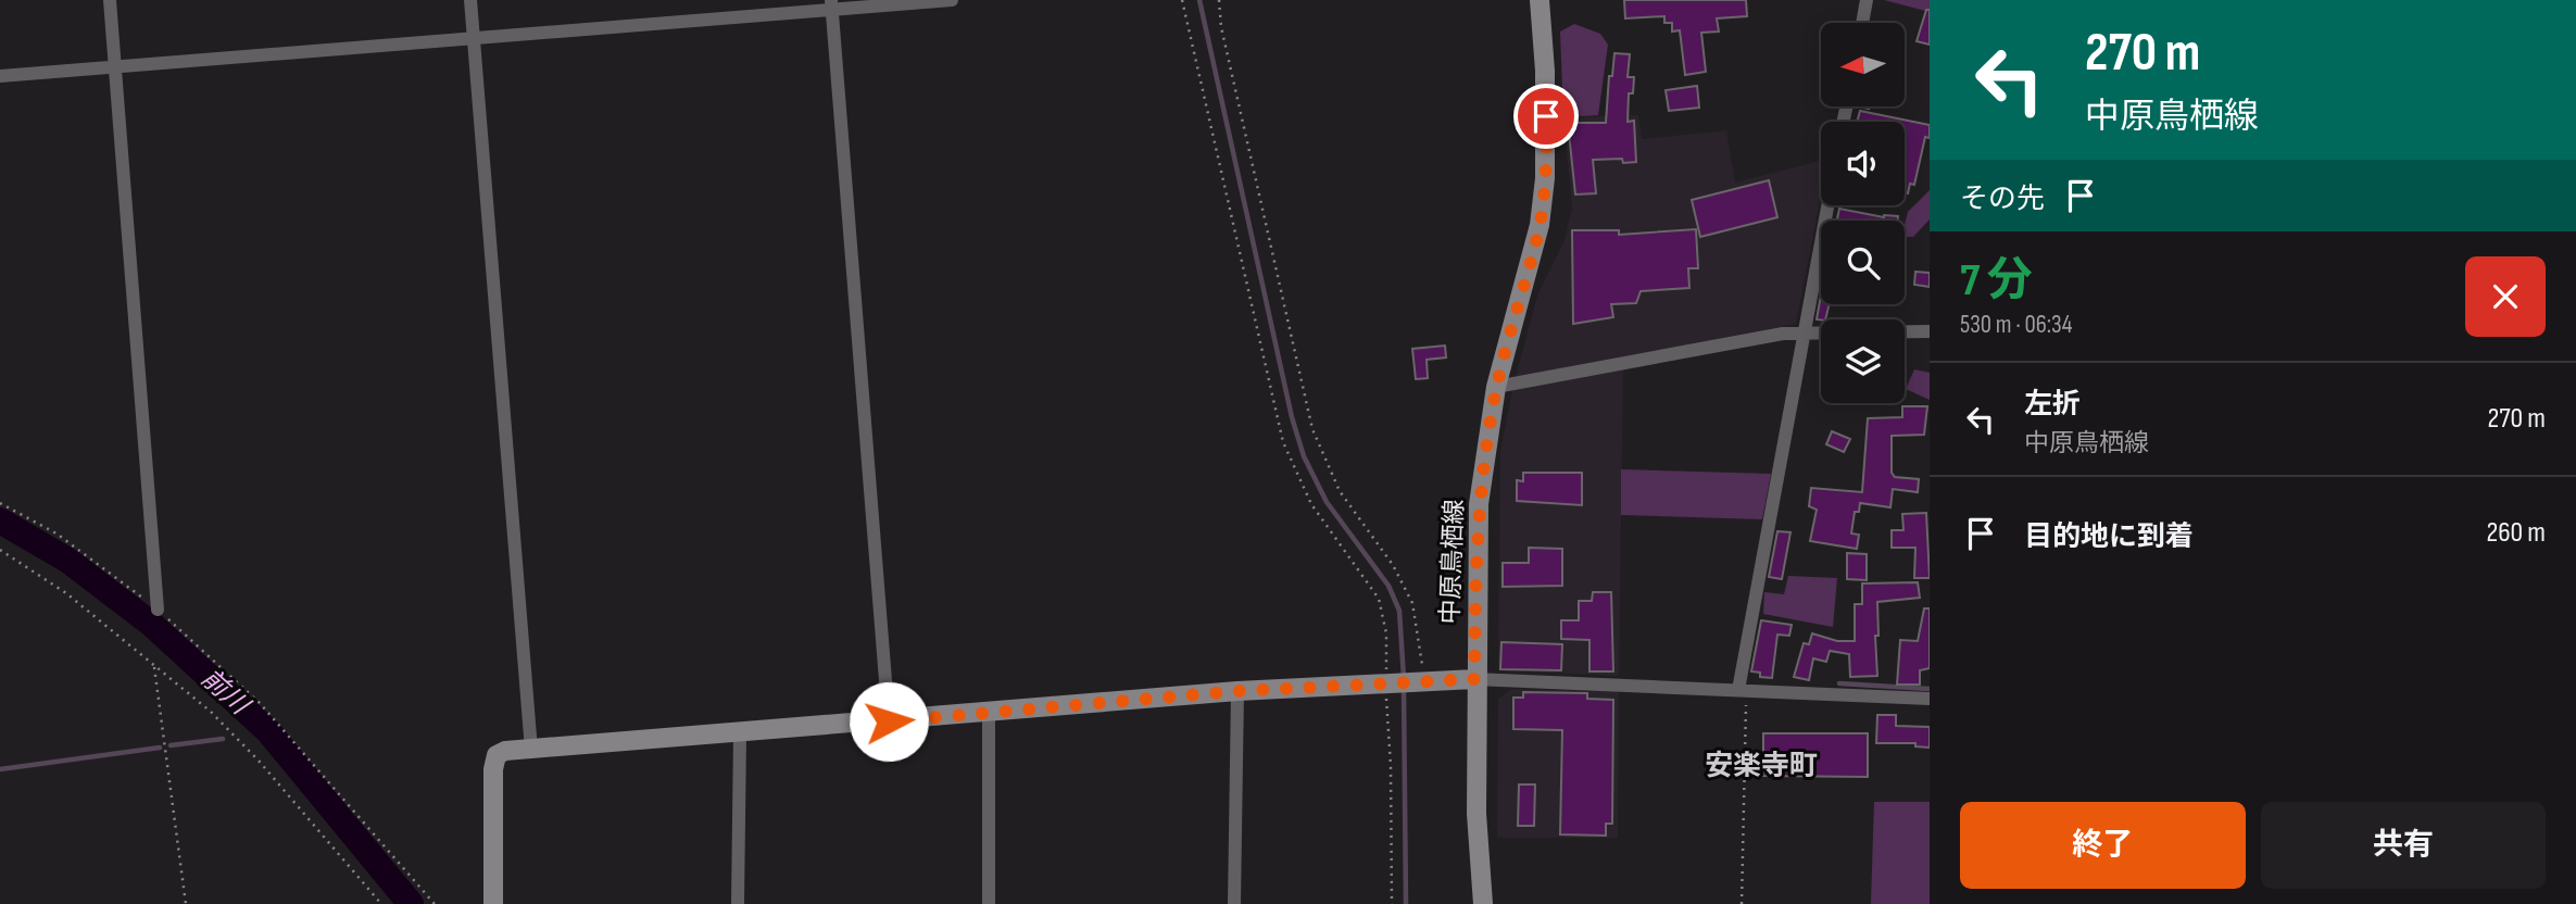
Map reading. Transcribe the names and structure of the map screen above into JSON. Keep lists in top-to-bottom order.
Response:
{
  "streets": {
    "street": ["中原鳥栖線"]
  },
  "districts": ["安楽寺町"],
  "water": ["前川"],
  "north": "left",
  "page": {
    "turn": ["270 m", "中原鳥栖線"],
    "then": "その先",
    "heading": ["7 分", "530 m · 06:34"],
    "list": [
      {
        "name": "左折",
        "note": "中原鳥栖線",
        "value": "270 m"
      },
      {
        "name": "目的地に到着",
        "value": "260 m"
      }
    ],
    "buttons": ["終了", "共有"]
  }
}
